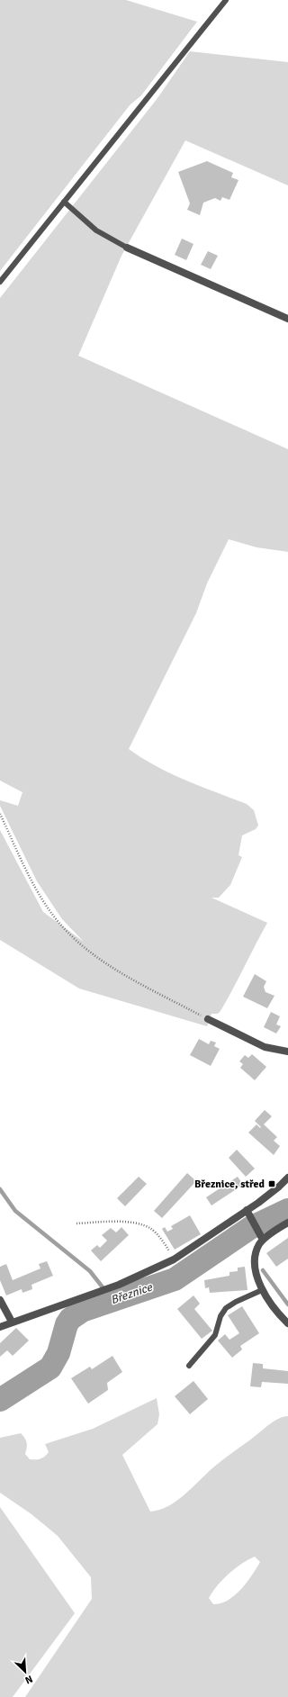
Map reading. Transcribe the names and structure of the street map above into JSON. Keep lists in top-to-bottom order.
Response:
{
  "water": ["Březnice"],
  "places": {
    "transit": ["Březnice, střed"]
  },
  "north": "bottom right"
}
